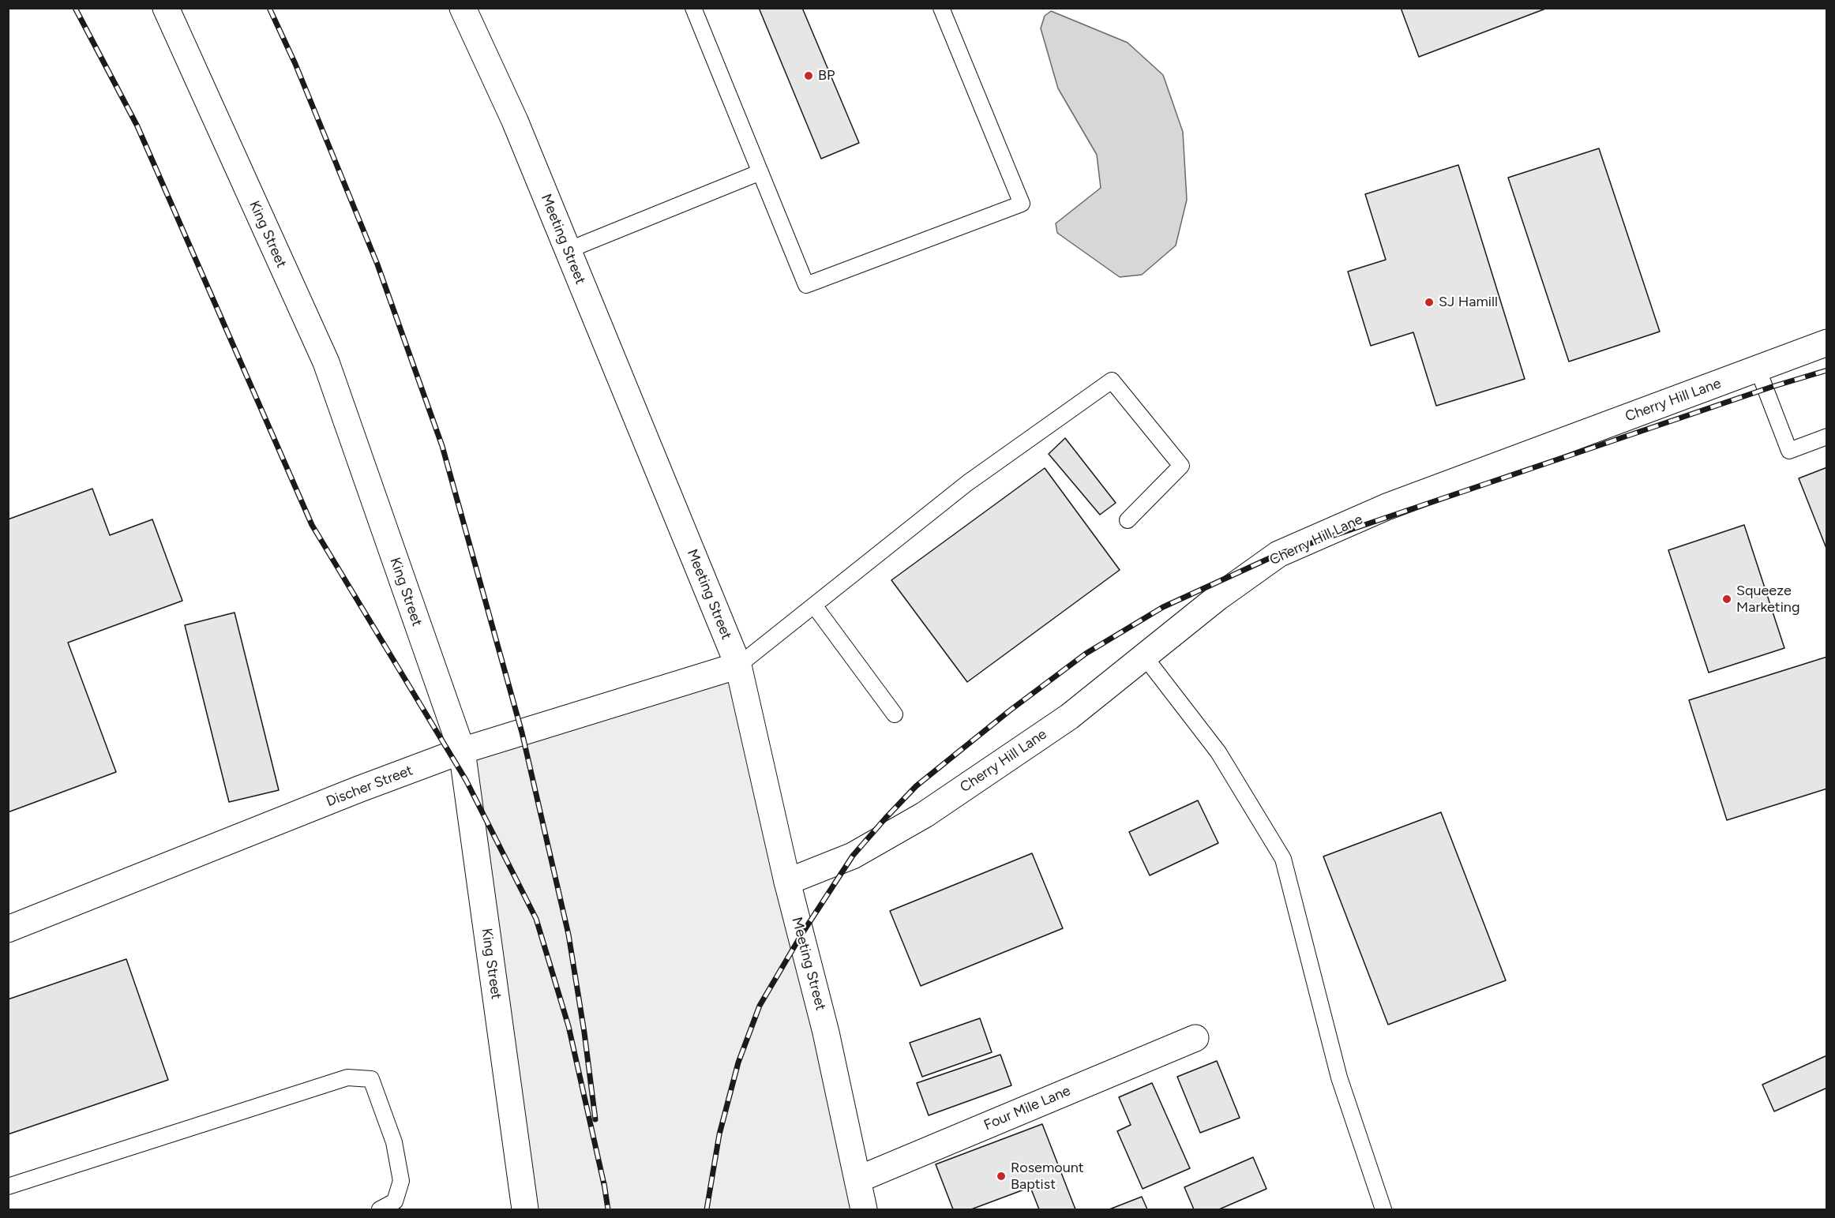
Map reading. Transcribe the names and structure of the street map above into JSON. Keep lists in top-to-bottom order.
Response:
{
  "streets": {
    "main road": [
      "King Street",
      "Meeting Street",
      "Cherry Hill Lane",
      "Discher Street",
      "Four Mile Lane"
    ]
  },
  "crossings": [
    ["King Street", "Discher Street"],
    ["Meeting Street", "Cherry Hill Lane"],
    ["Meeting Street", "Discher Street"],
    ["Meeting Street", "Four Mile Lane"]
  ],
  "places": [
    "BP",
    "SJ Hamill",
    "Squeeze Marketing",
    "Rosemount Baptist"
  ]
}
